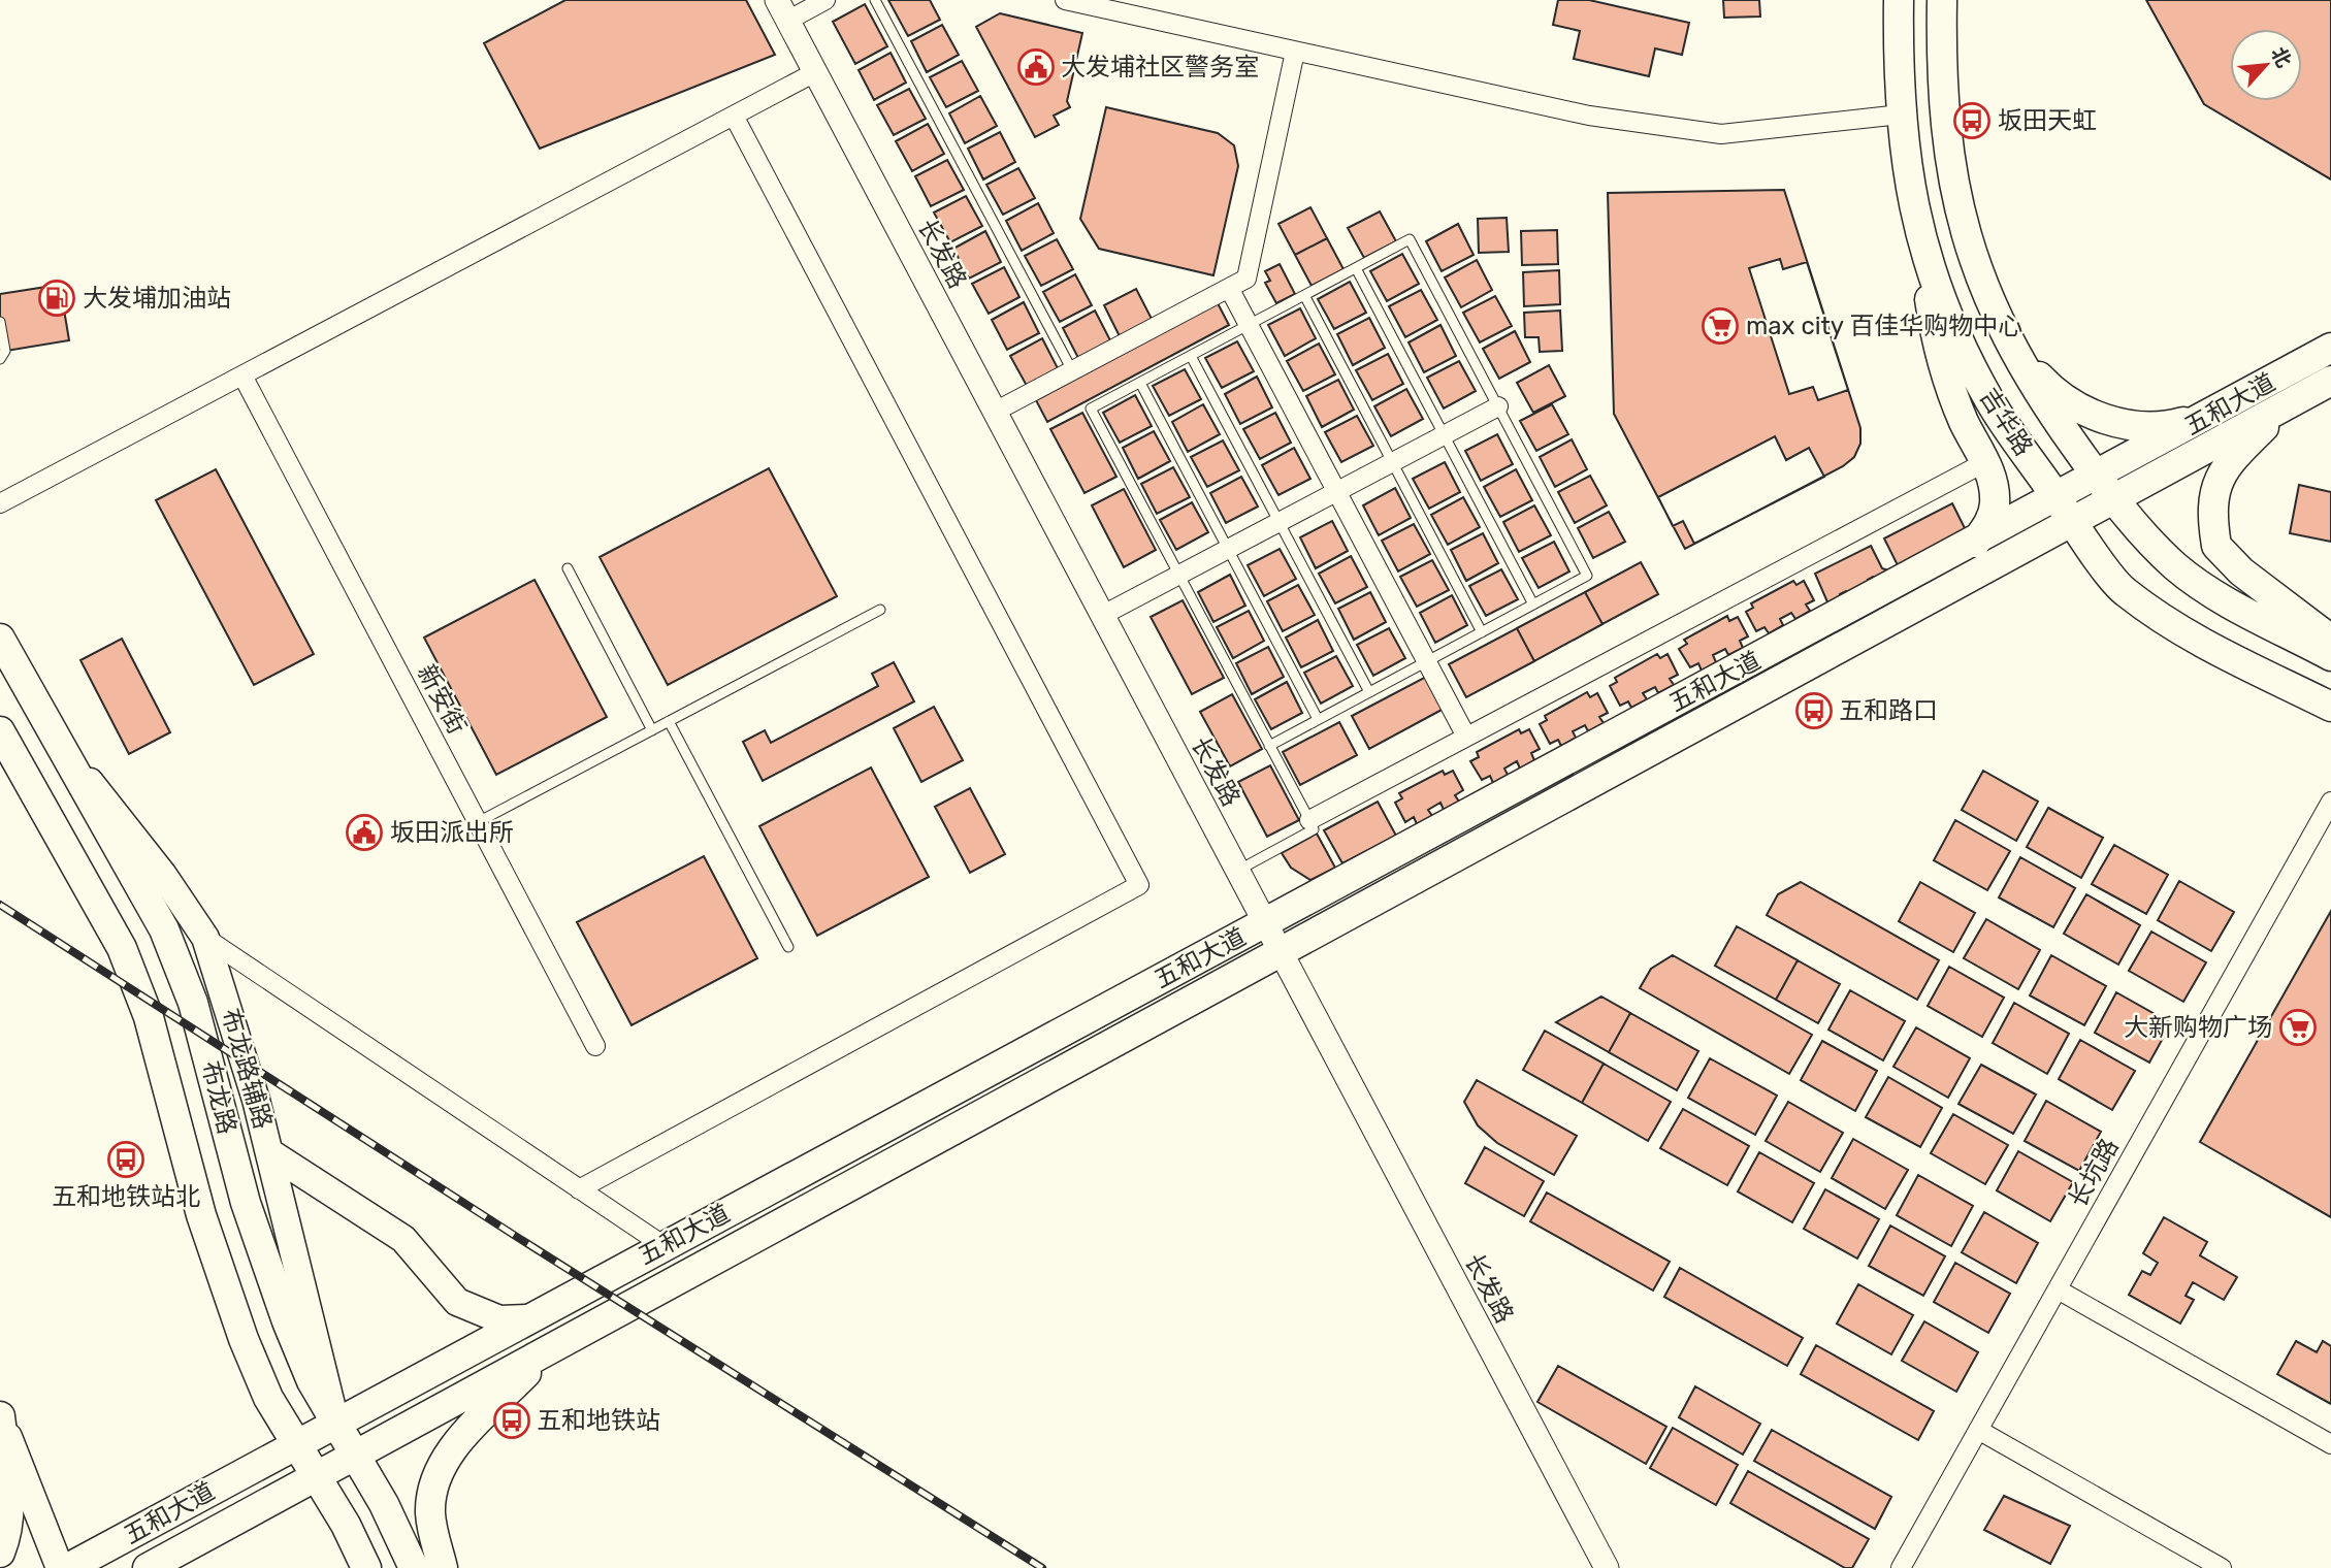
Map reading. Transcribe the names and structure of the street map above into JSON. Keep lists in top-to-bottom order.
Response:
{
  "streets": {
    "main road": [
      "五和大道",
      "吉华路",
      "布龙路辅路",
      "布龙路"
    ],
    "street": ["长发路", "新安街", "长坑路"]
  },
  "crossings": [
    ["长发路", "五和大道"],
    ["五和大道", "吉华路"],
    ["五和大道", "布龙路辅路"],
    ["五和大道", "布龙路"],
    ["布龙路辅路", "布龙路"]
  ],
  "places": {
    "public building": ["大发埔社区警务室", "坂田派出所"],
    "bus stop": [
      "坂田天虹",
      "五和路口",
      "五和地铁站北",
      "五和地铁站"
    ],
    "fuel station": ["大发埔加油站"],
    "supermarket": ["max city 百佳华购物中心", "大新购物广场"]
  },
  "north": "top right"
}
